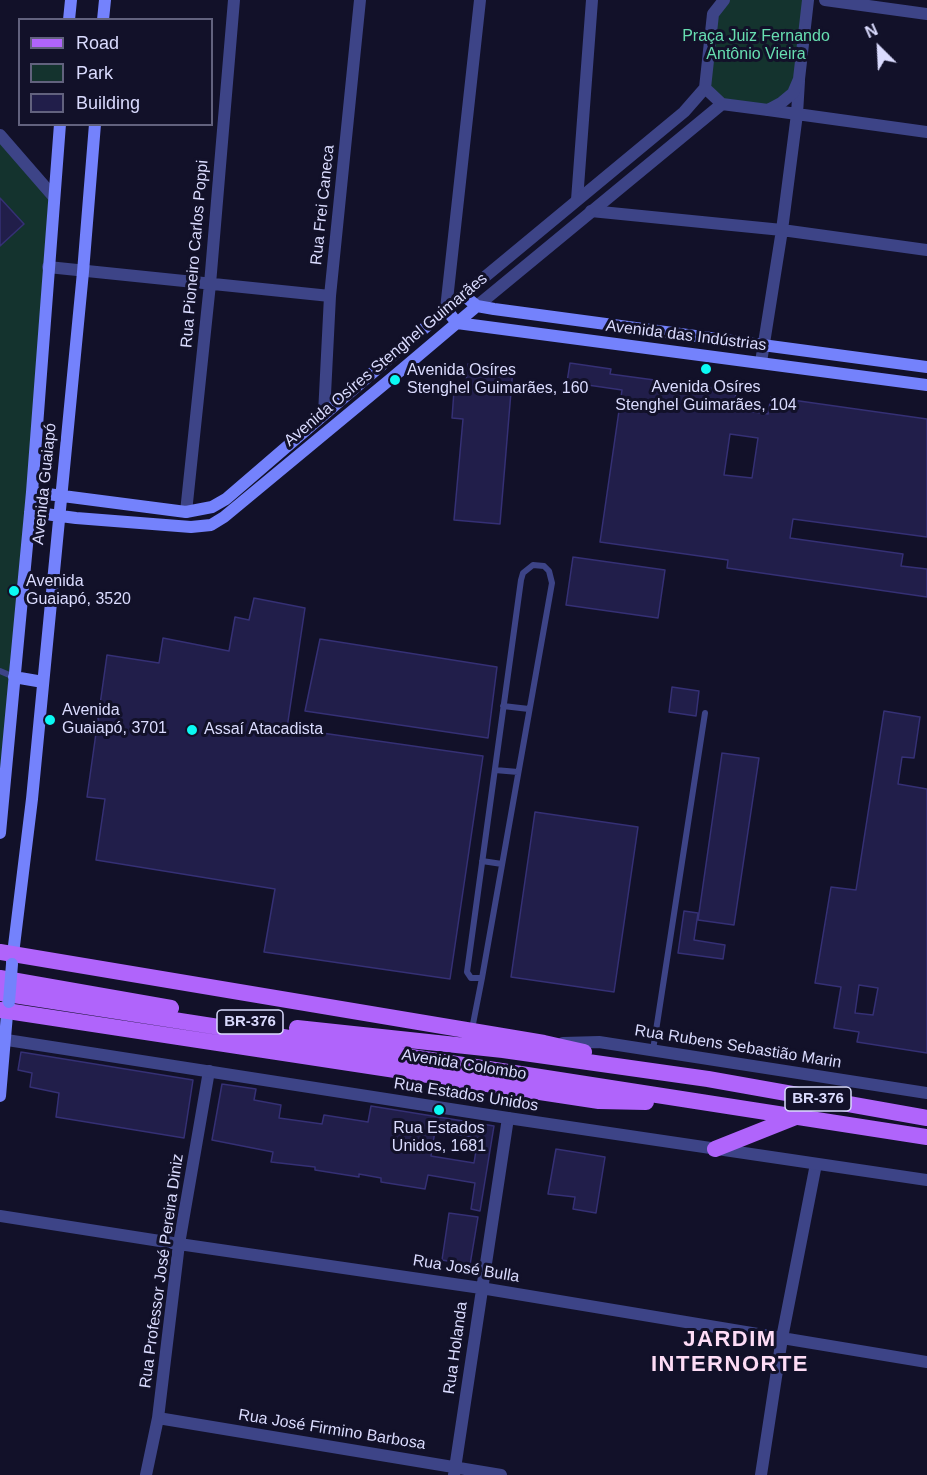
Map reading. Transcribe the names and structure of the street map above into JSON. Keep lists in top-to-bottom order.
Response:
{
  "streets": {
    "main road": [
      "Avenida das Indústrias",
      "Avenida Osíres Stenghel Guimarães",
      "Avenida Guaiapó",
      "BR-376",
      "Avenida Colombo"
    ],
    "street": [
      "Rua Frei Caneca",
      "Rua Pioneiro Carlos Poppi",
      "Rua Rubens Sebastião Marin",
      "Rua Estados Unidos",
      "Rua José Bulla",
      "Rua Professor José Pereira Diniz",
      "Rua Holanda",
      "Rua José Firmino Barbosa"
    ]
  },
  "crossings": [
    ["Rua Frei Caneca", "Avenida Osíres Stenghel Guimarães"],
    ["Rua Pioneiro Carlos Poppi", "Avenida Osíres Stenghel Guimarães"],
    ["Avenida das Indústrias", "Avenida Osíres Stenghel Guimarães"],
    ["Avenida Osíres Stenghel Guimarães", "Avenida Guaiapó"],
    ["Avenida Guaiapó", "Avenida Colombo"],
    ["Avenida Guaiapó", "Rua Estados Unidos"],
    ["Rua Estados Unidos", "Rua Professor José Pereira Diniz"],
    ["Rua Estados Unidos", "Rua Holanda"],
    ["Rua José Bulla", "Rua Professor José Pereira Diniz"],
    ["Rua José Bulla", "Rua Holanda"],
    ["Rua Professor José Pereira Diniz", "Rua José Firmino Barbosa"],
    ["Rua Holanda", "Rua José Firmino Barbosa"]
  ],
  "districts": ["JARDIM INTERNORTE"],
  "parks": ["Praça Juiz Fernando Antônio Vieira"],
  "places": [
    "Avenida Osíres Stenghel Guimarães, 104",
    "Avenida Osíres Stenghel Guimarães, 160",
    "Avenida Guaiapó, 3520",
    "Avenida Guaiapó, 3701",
    "Assaí Atacadista",
    "Rua Estados Unidos, 1681"
  ],
  "legend": ["Road", "Park", "Building"],
  "north": "top left"
}
